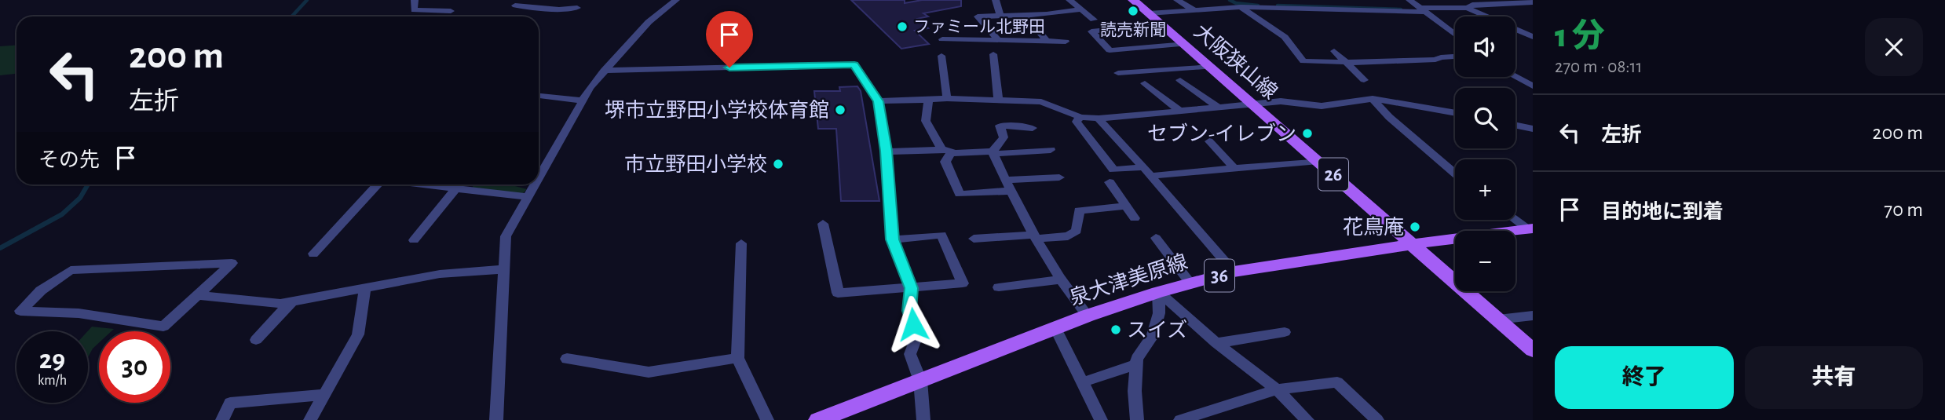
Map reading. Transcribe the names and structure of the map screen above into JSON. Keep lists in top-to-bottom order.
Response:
{
  "streets": {
    "main road": [
      "大阪狭山線",
      "26",
      "36",
      "泉大津美原線"
    ]
  },
  "crossings": [
    ["大阪狭山線", "泉大津美原線"]
  ],
  "places": [
    "読売新聞",
    "ファミール北野田",
    "堺市立野田小学校体育館",
    "セブン-イレブン",
    "市立野田小学校",
    "花鳥庵",
    "スイズ"
  ],
  "page": {
    "heading": ["1 分", "270 m · 08:11"],
    "map_buttons": ["+", "−"],
    "turn": ["200 m", "左折"],
    "list": [
      {
        "name": "左折",
        "value": "200 m"
      },
      {
        "name": "目的地に到着",
        "value": "70 m"
      }
    ],
    "then": "その先",
    "speed": "29 km/h",
    "limit": "30",
    "buttons": ["終了", "共有"]
  }
}
